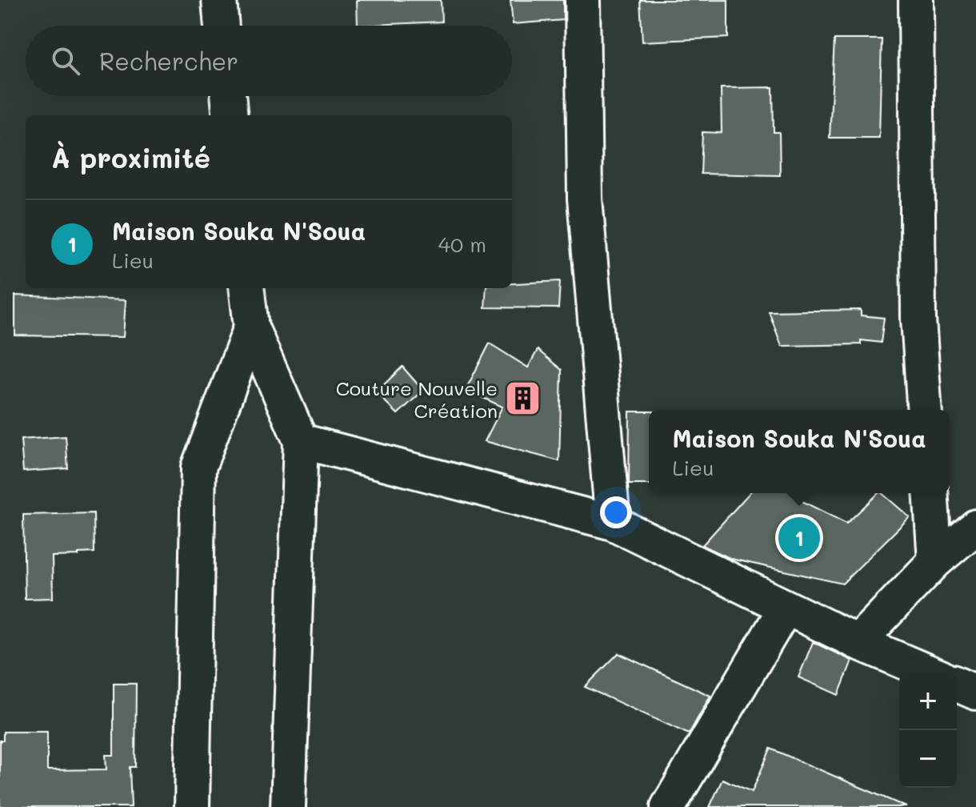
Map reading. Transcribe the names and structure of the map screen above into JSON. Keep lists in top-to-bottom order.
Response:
{
  "places": {
    "building": ["Couture Nouvelle Création"]
  },
  "page": {
    "search": "Rechercher",
    "heading": "À proximité",
    "list": [
      {
        "mark": "1",
        "name": "Maison Souka N'Soua",
        "note": "Lieu",
        "value": "40 m"
      }
    ],
    "popup": ["Maison Souka N'Soua", "Lieu"],
    "pins": "1",
    "map_buttons": ["+", "−"]
  }
}
